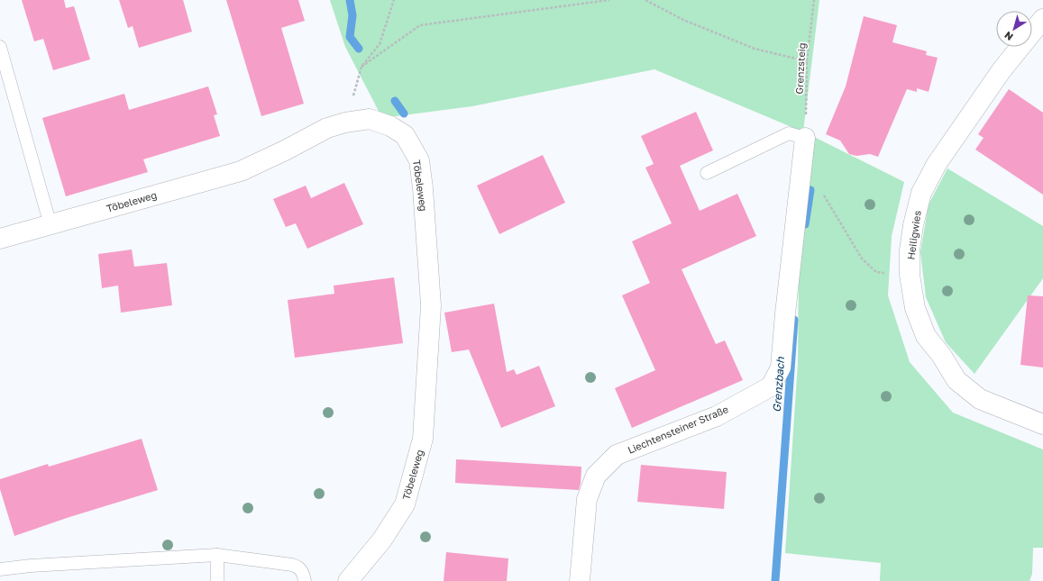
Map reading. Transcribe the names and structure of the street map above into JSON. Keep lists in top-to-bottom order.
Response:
{
  "streets": {
    "street": ["Töbeleweg", "Heiligwies", "Liechtensteiner Straße"],
    "path": ["Grenzsteig"]
  },
  "crossings": [
    ["Grenzsteig", "Liechtensteiner Straße"]
  ],
  "water": ["Grenzbach"],
  "north": "bottom left"
}
